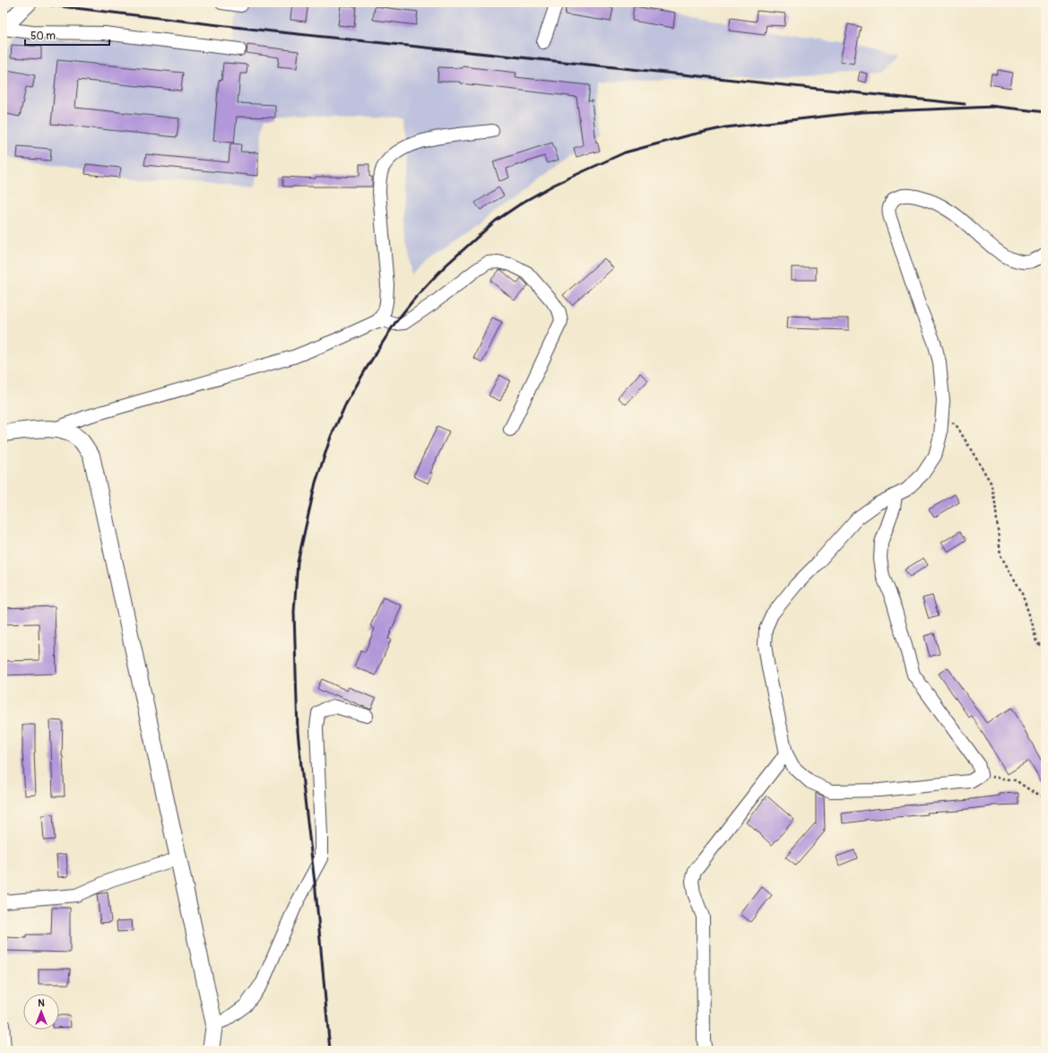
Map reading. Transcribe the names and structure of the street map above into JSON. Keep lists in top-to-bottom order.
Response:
{
  "scale_bar": "50 m",
  "north": "top"
}
